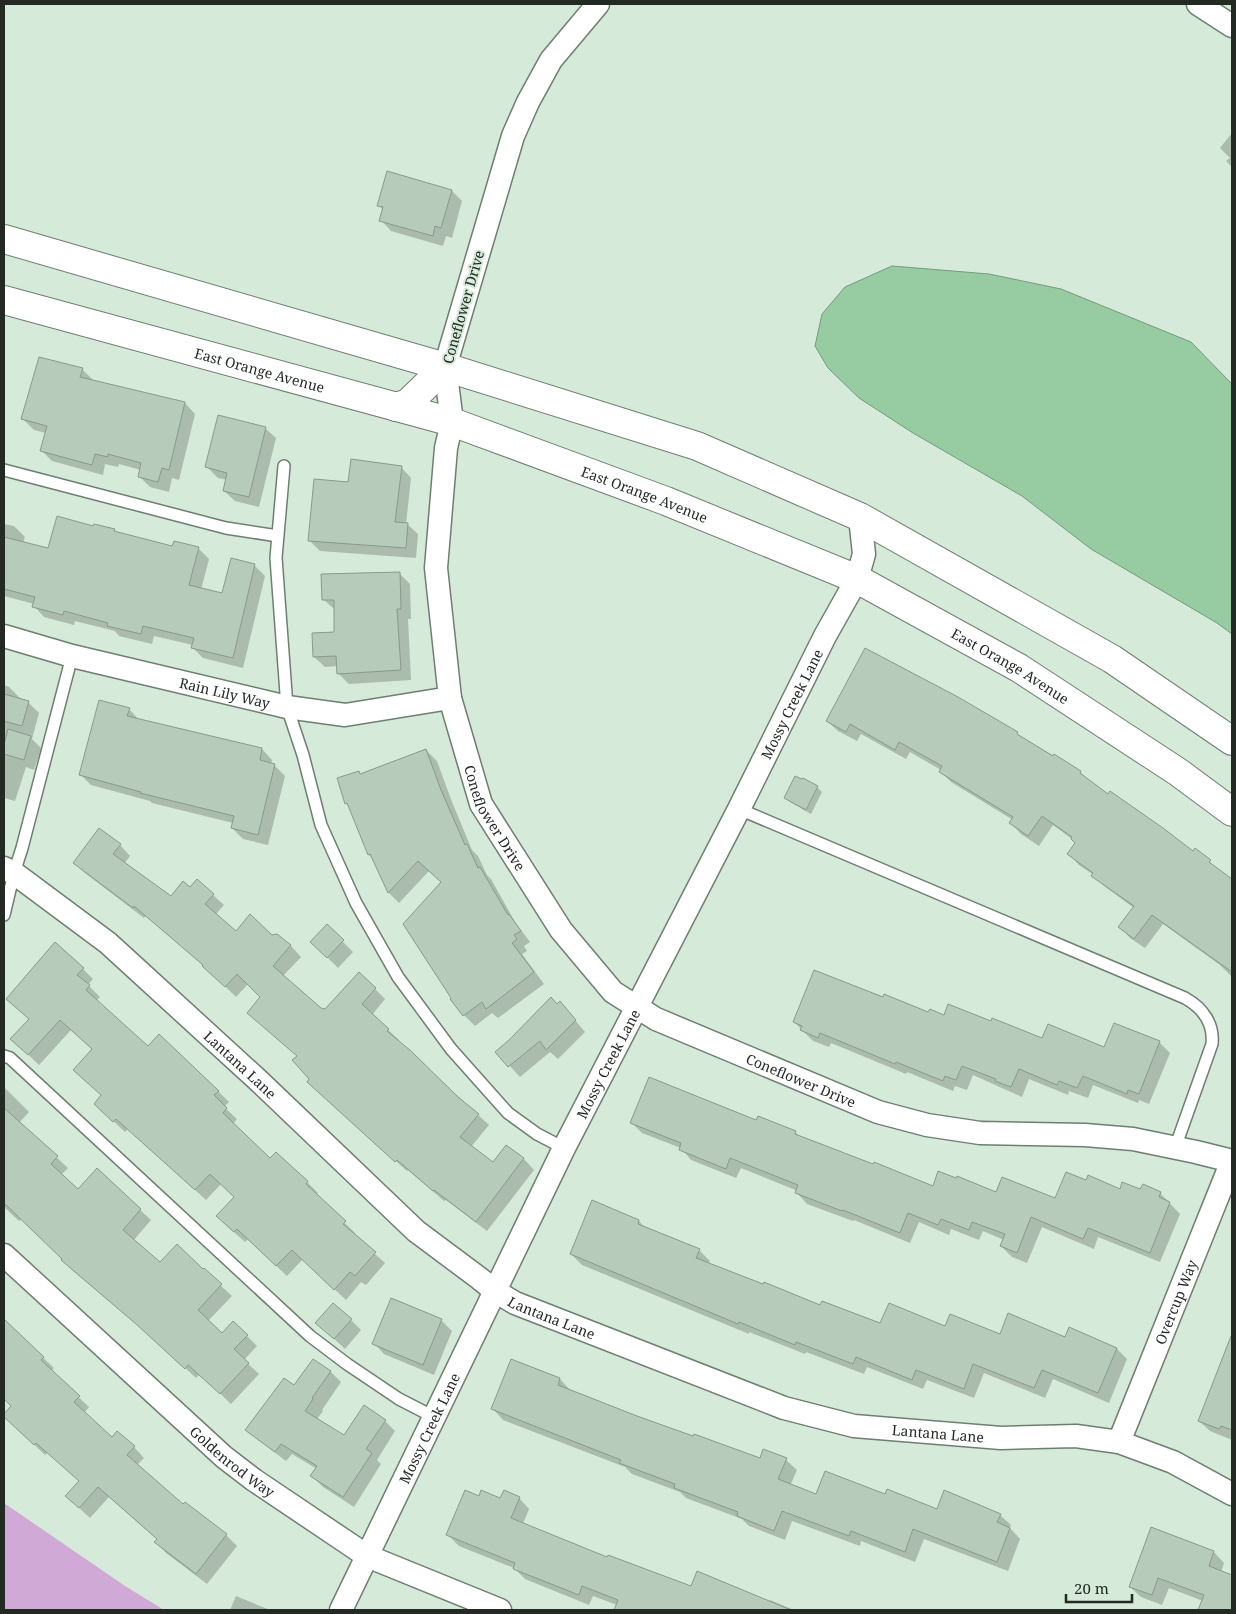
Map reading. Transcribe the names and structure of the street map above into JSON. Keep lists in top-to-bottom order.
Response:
{
  "streets": {
    "street": [
      "Coneflower Drive",
      "East Orange Avenue",
      "Rain Lily Way",
      "Mossy Creek Lane",
      "Lantana Lane",
      "Overcup Way",
      "Goldenrod Way"
    ]
  },
  "crossings": [
    ["Coneflower Drive", "East Orange Avenue"],
    ["Coneflower Drive", "Rain Lily Way"],
    ["Coneflower Drive", "Mossy Creek Lane"],
    ["Coneflower Drive", "Overcup Way"],
    ["East Orange Avenue", "Mossy Creek Lane"],
    ["Mossy Creek Lane", "Lantana Lane"],
    ["Mossy Creek Lane", "Goldenrod Way"],
    ["Lantana Lane", "Overcup Way"]
  ],
  "scale_bar": "20 m"
}
